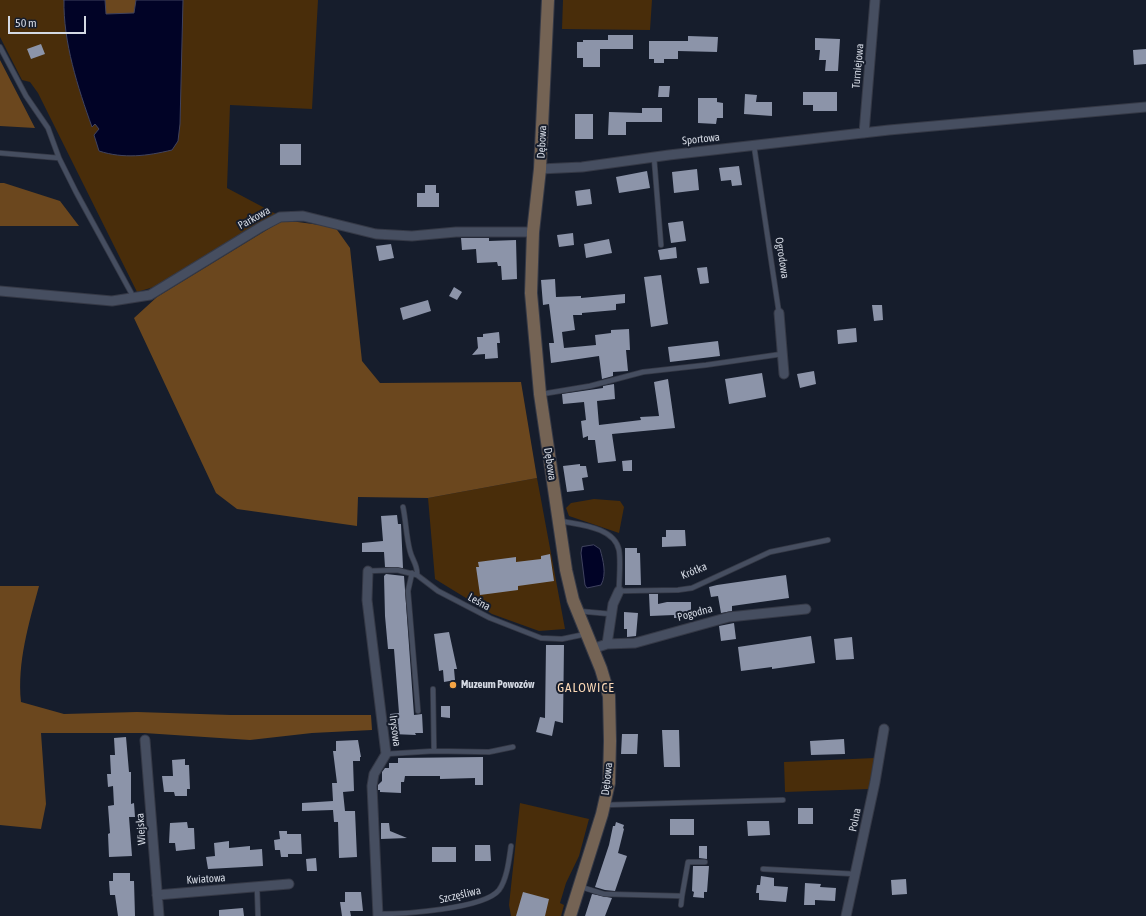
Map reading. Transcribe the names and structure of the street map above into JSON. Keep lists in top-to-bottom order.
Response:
{
  "streets": {
    "street": [
      "Turniejowa",
      "Sportowa",
      "Dębowa",
      "Parkowa",
      "Ogrodowa",
      "Pogodna",
      "Irysowa",
      "Polna",
      "Wiejska",
      "Kwiatowa"
    ],
    "lane": ["Krótka", "Leśna", "Szczęśliwa"]
  },
  "crossings": [
    ["Turniejowa", "Sportowa"],
    ["Sportowa", "Dębowa"],
    ["Sportowa", "Ogrodowa"],
    ["Dębowa", "Parkowa"],
    ["Dębowa", "Leśna"],
    ["Dębowa", "Pogodna"],
    ["Leśna", "Irysowa"],
    ["Irysowa", "Szczęśliwa"],
    ["Wiejska", "Kwiatowa"]
  ],
  "districts": ["GALOWICE"],
  "places": ["Muzeum Powozów"],
  "scale_bar": "50 m"
}
